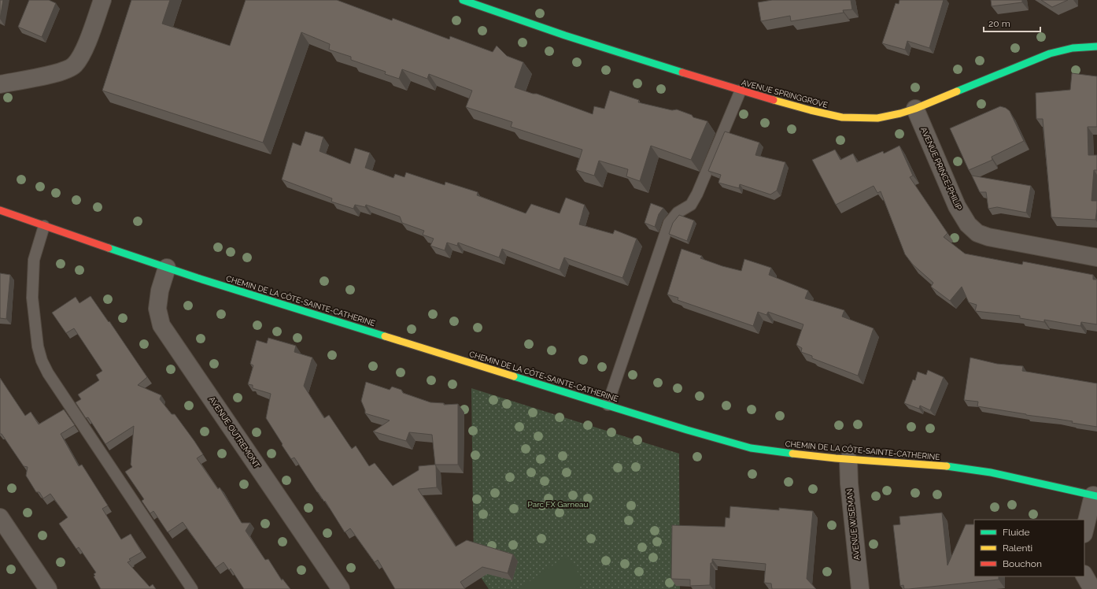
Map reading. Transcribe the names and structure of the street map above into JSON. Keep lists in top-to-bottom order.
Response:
{
  "streets": {
    "main road": ["AVENUE SPRINGGROVE", "CHEMIN DE LA CÔTE-SAINTE-CATHERINE"],
    "street": ["AVENUE PRINCE-PHILIP", "AVENUE OUTREMONT", "AVENUE WISEMAN"]
  },
  "crossings": [
    ["AVENUE SPRINGGROVE", "AVENUE PRINCE-PHILIP"],
    ["CHEMIN DE LA CÔTE-SAINTE-CATHERINE", "AVENUE OUTREMONT"],
    ["CHEMIN DE LA CÔTE-SAINTE-CATHERINE", "AVENUE WISEMAN"]
  ],
  "parks": ["Parc FX Garneau"],
  "legend": ["Fluide", "Ralenti", "Bouchon"],
  "scale_bar": "20 m"
}
